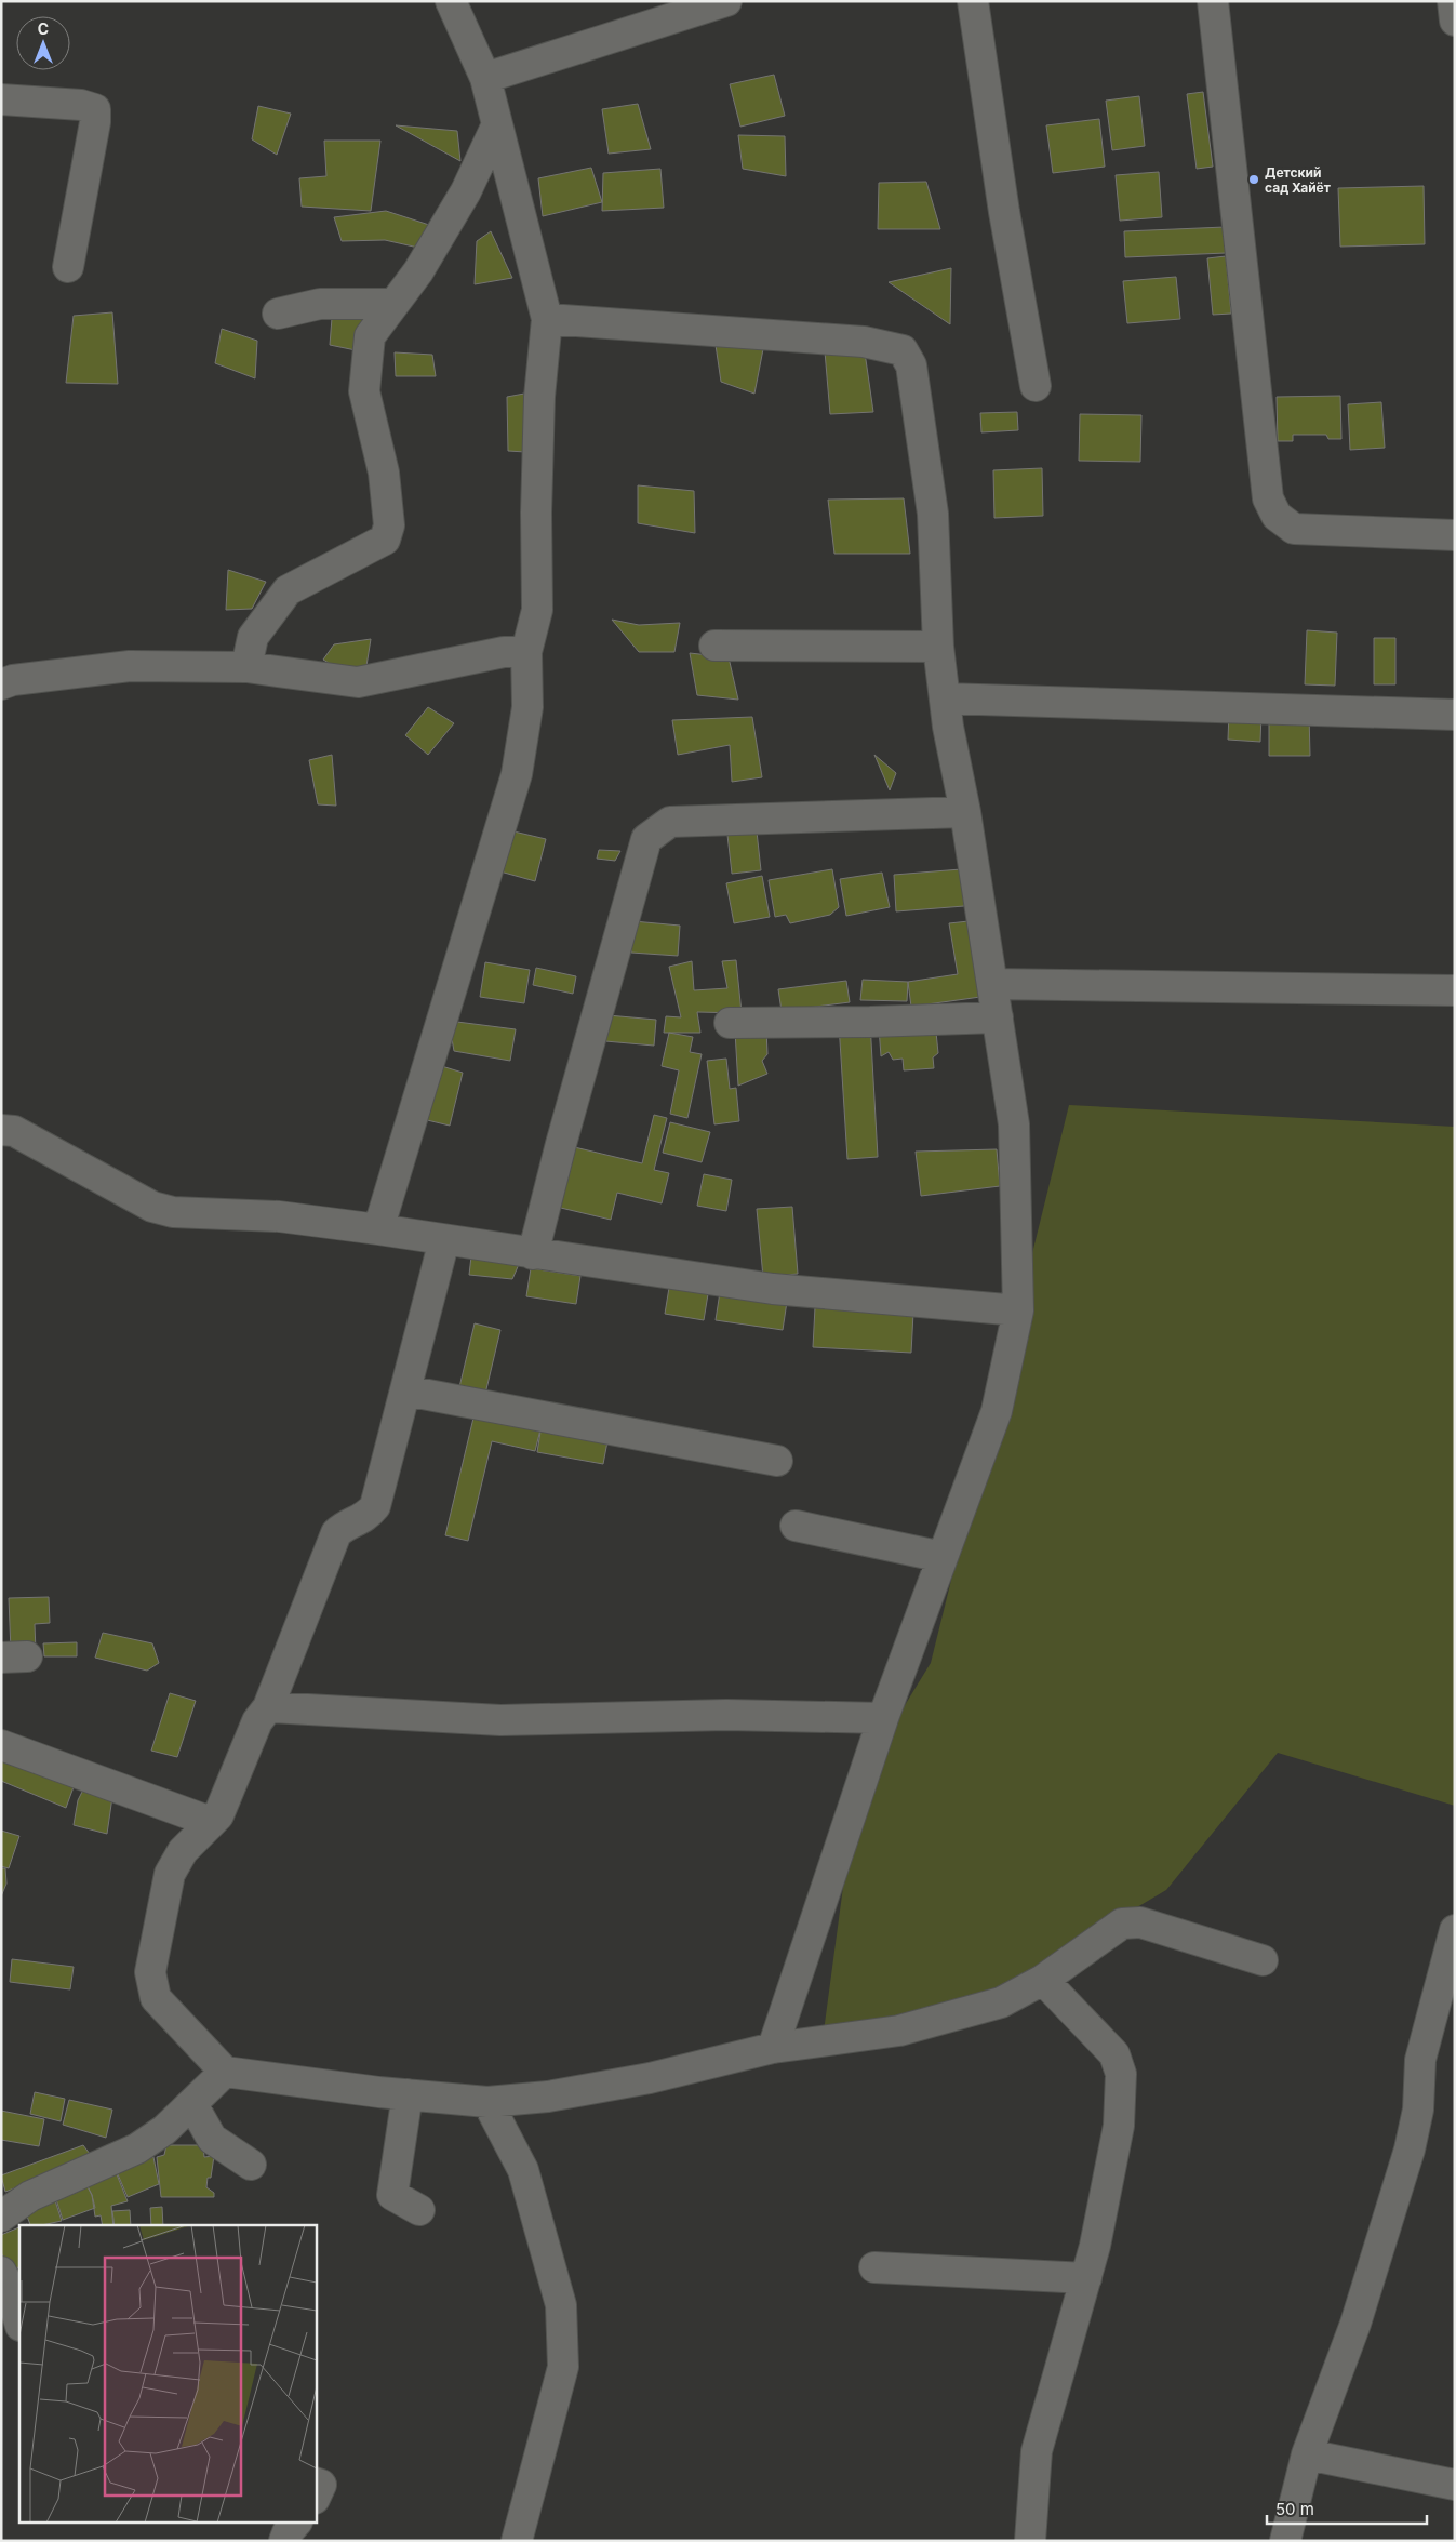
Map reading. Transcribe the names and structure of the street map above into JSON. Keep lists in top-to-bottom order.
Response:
{
  "places": ["Детский сад Хайёт"],
  "scale_bar": "50 m",
  "north": "top"
}
